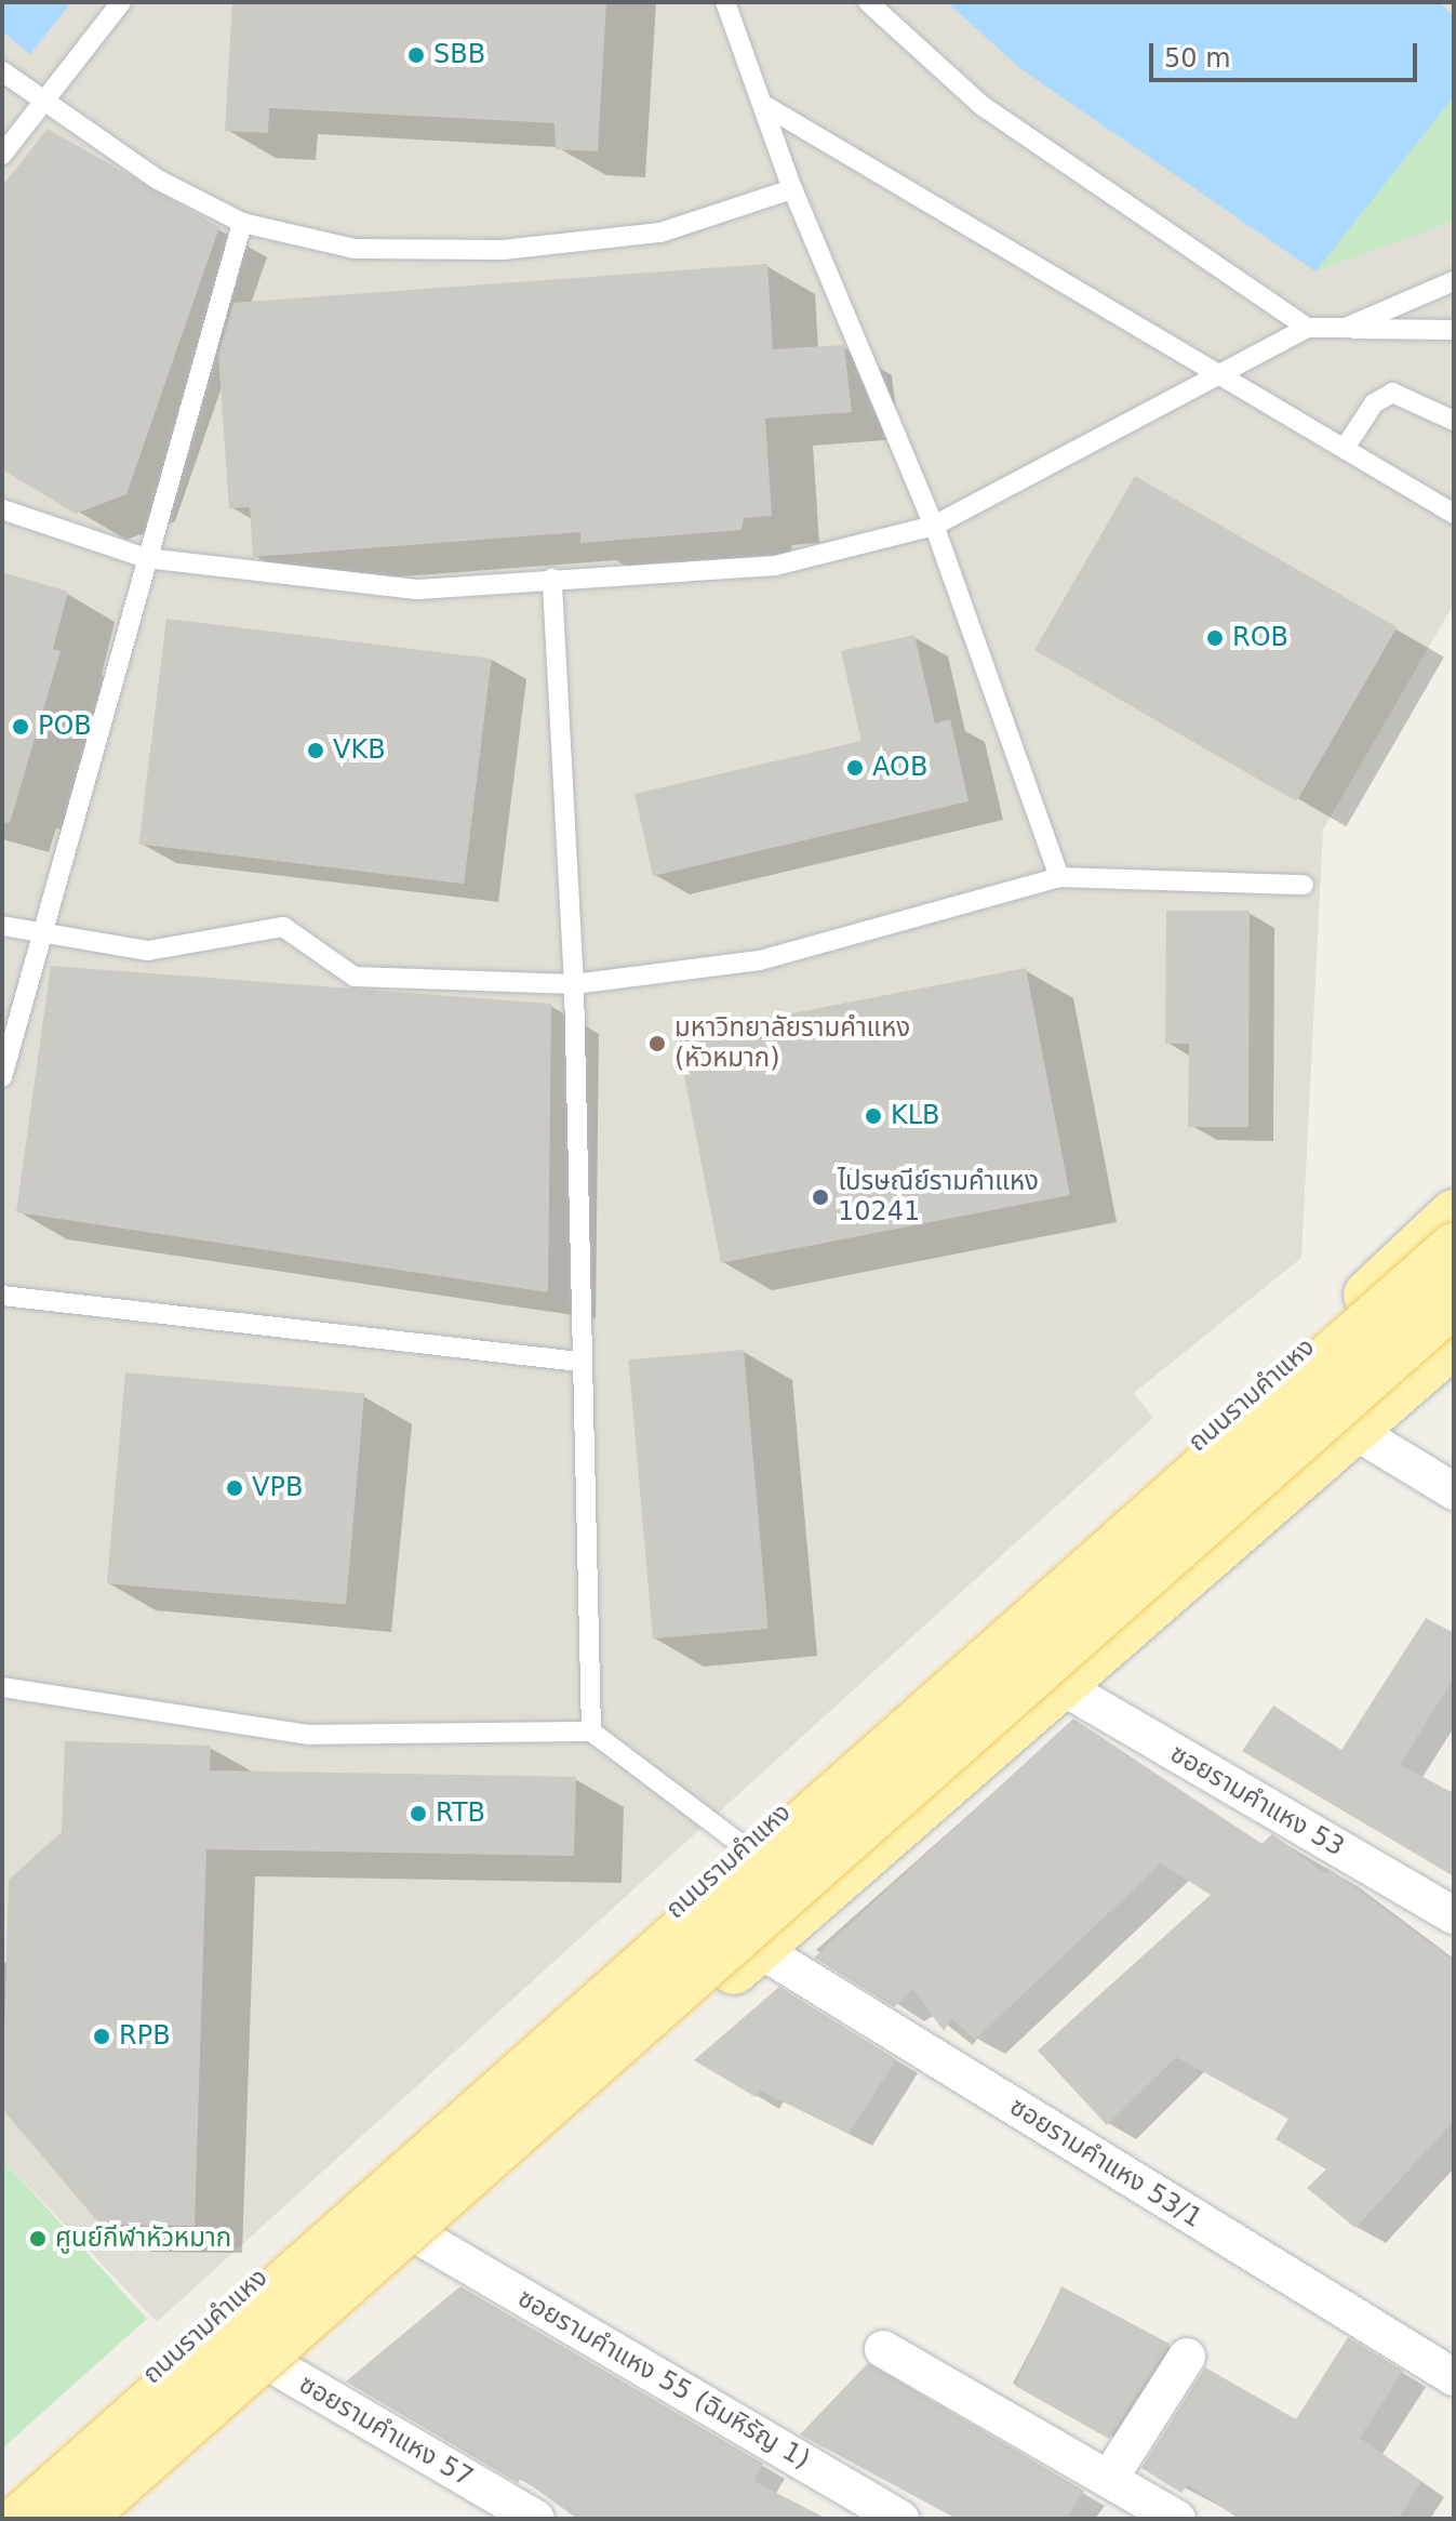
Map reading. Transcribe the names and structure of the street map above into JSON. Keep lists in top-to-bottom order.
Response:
{
  "streets": {
    "main road": ["ถนนรามคำแหง"],
    "street": [
      "ซอยรามคำแหง 53",
      "ซอยรามคำแหง 53/1",
      "ซอยรามคำแหง 55 (ฉิมหิรัญ 1)",
      "ซอยรามคำแหง 57"
    ]
  },
  "places": [
    "SBB",
    "ROB",
    "POB",
    "VKB",
    "AOB",
    "มหาวิทยาลัยรามคำแหง (หัวหมาก)",
    "KLB",
    "ไปรษณีย์รามคำแหง 10241",
    "VPB",
    "RTB",
    "RPB",
    "ศูนย์กีฬาหัวหมาก"
  ],
  "scale_bar": "50 m"
}
